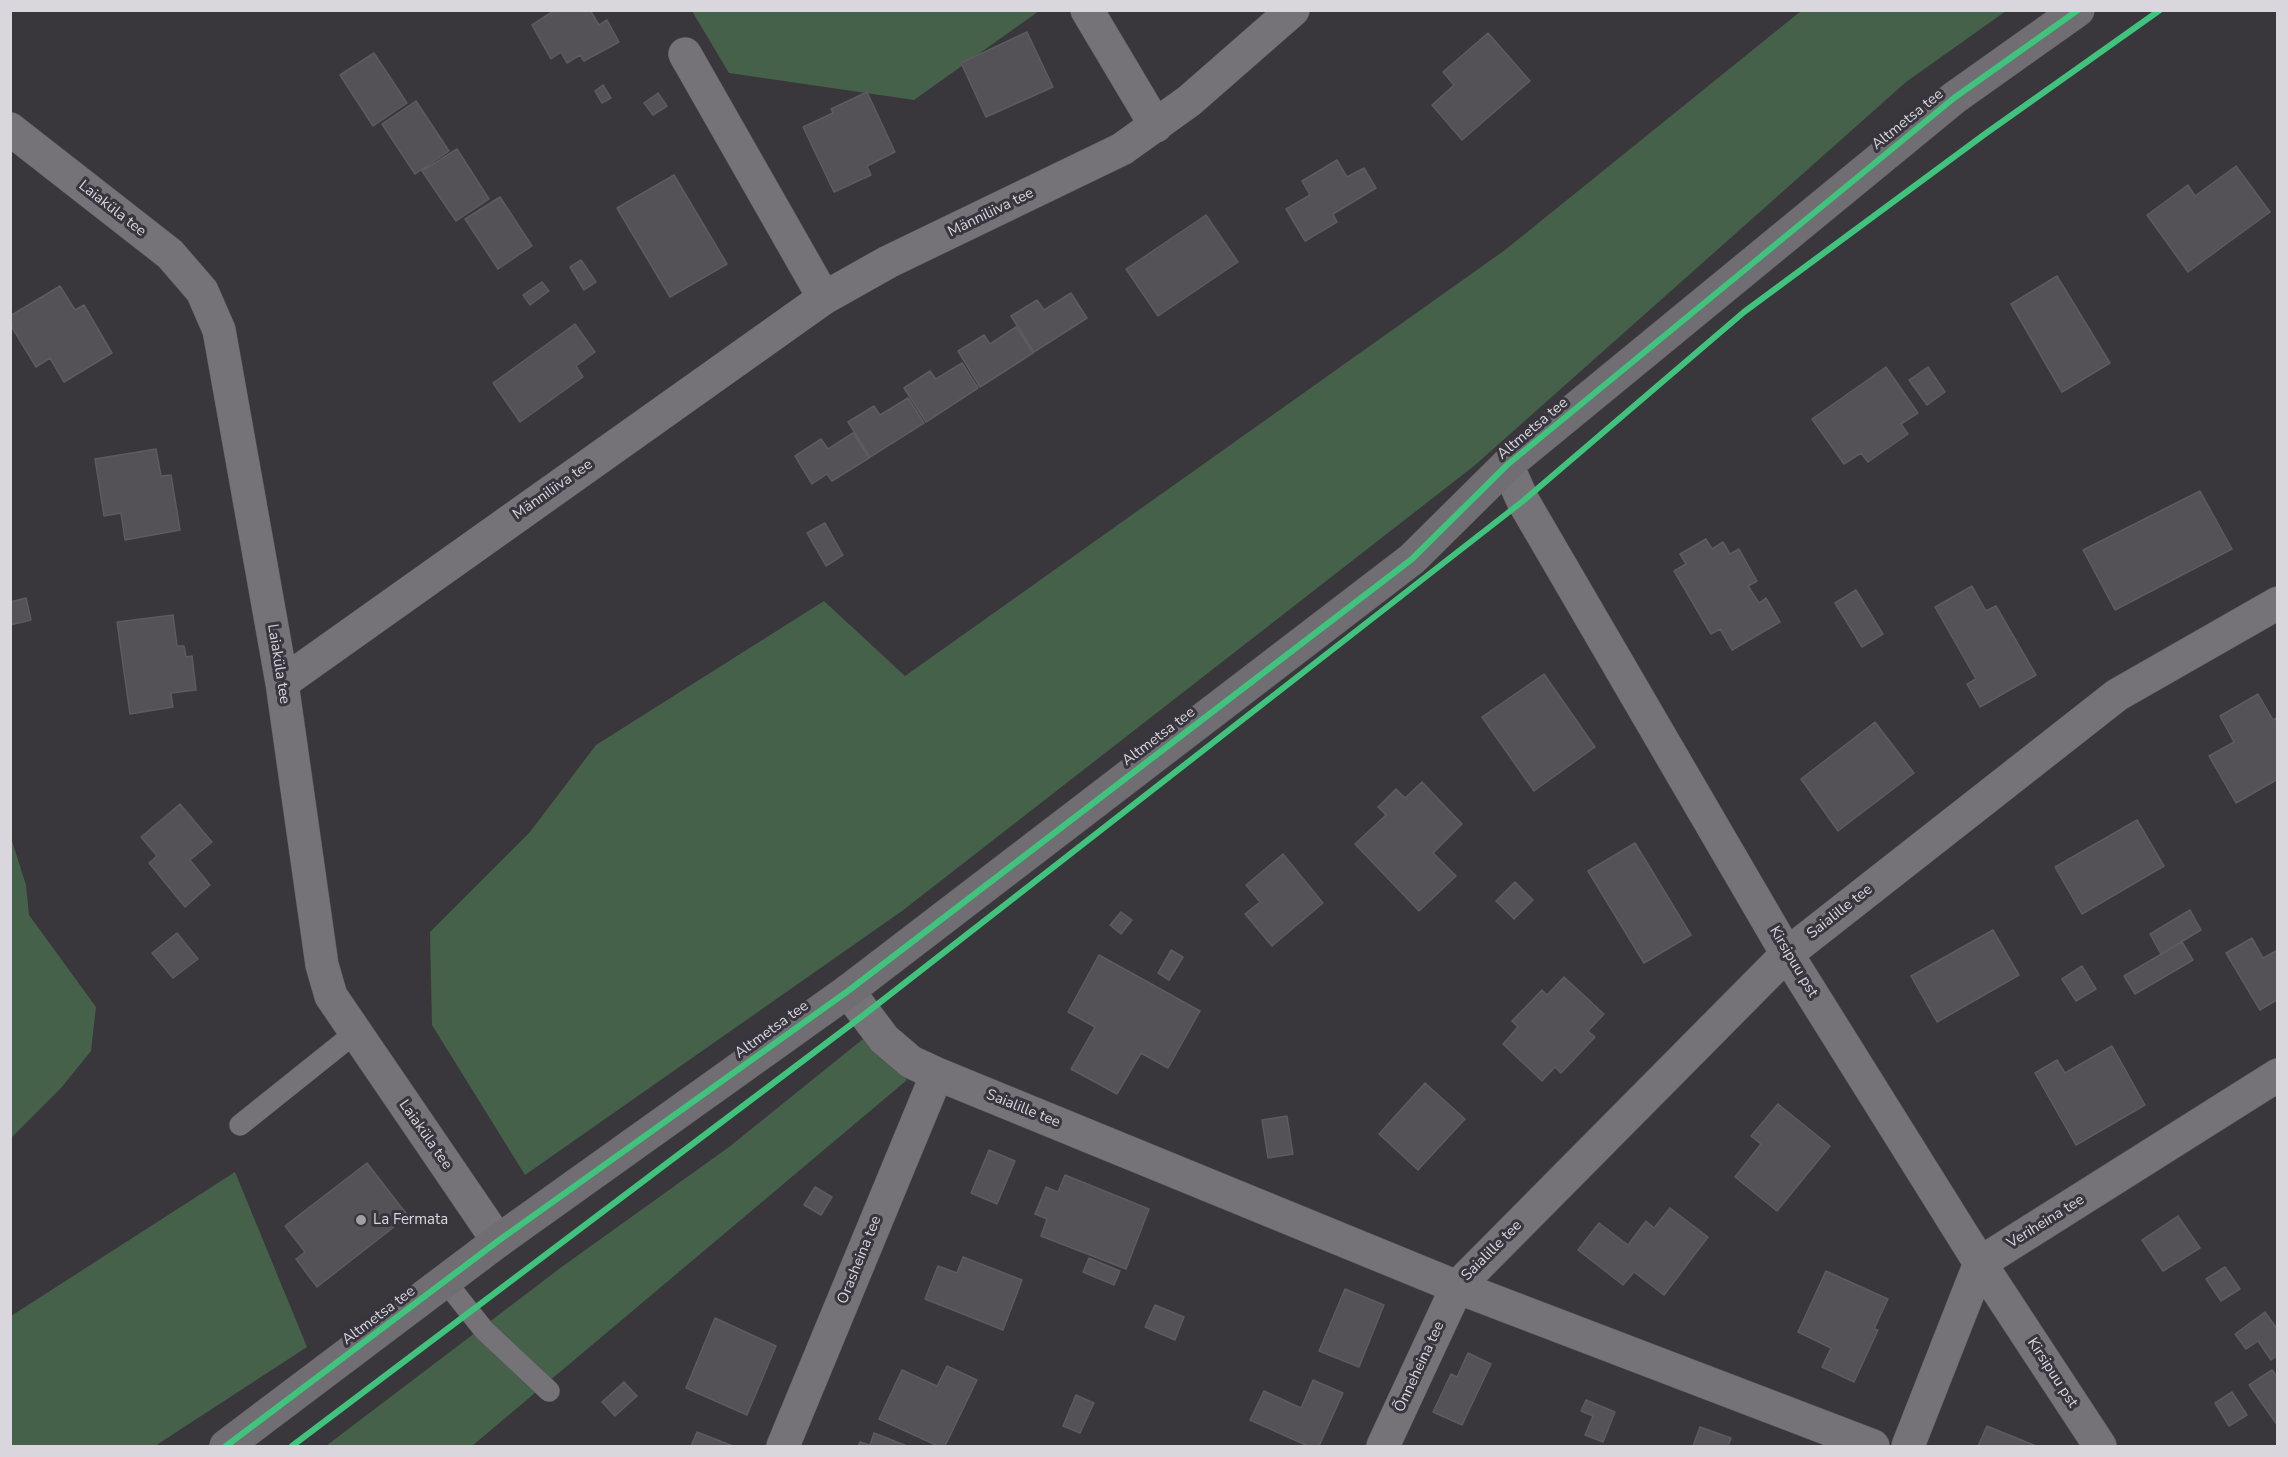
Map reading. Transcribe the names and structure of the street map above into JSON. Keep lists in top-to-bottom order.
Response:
{
  "streets": {
    "street": [
      "Altmetsa tee",
      "Laiaküla tee",
      "Männiliiva tee",
      "Saialille tee",
      "Kirsipuu pst",
      "Veriheina tee",
      "Orasheina tee",
      "Õnneheina tee"
    ]
  },
  "crossings": [
    ["Altmetsa tee", "Laiaküla tee"],
    ["Altmetsa tee", "Saialille tee"],
    ["Altmetsa tee", "Kirsipuu pst"],
    ["Laiaküla tee", "Männiliiva tee"],
    ["Saialille tee", "Kirsipuu pst"],
    ["Saialille tee", "Orasheina tee"],
    ["Saialille tee", "Õnneheina tee"],
    ["Kirsipuu pst", "Veriheina tee"]
  ],
  "places": ["La Fermata"]
}
